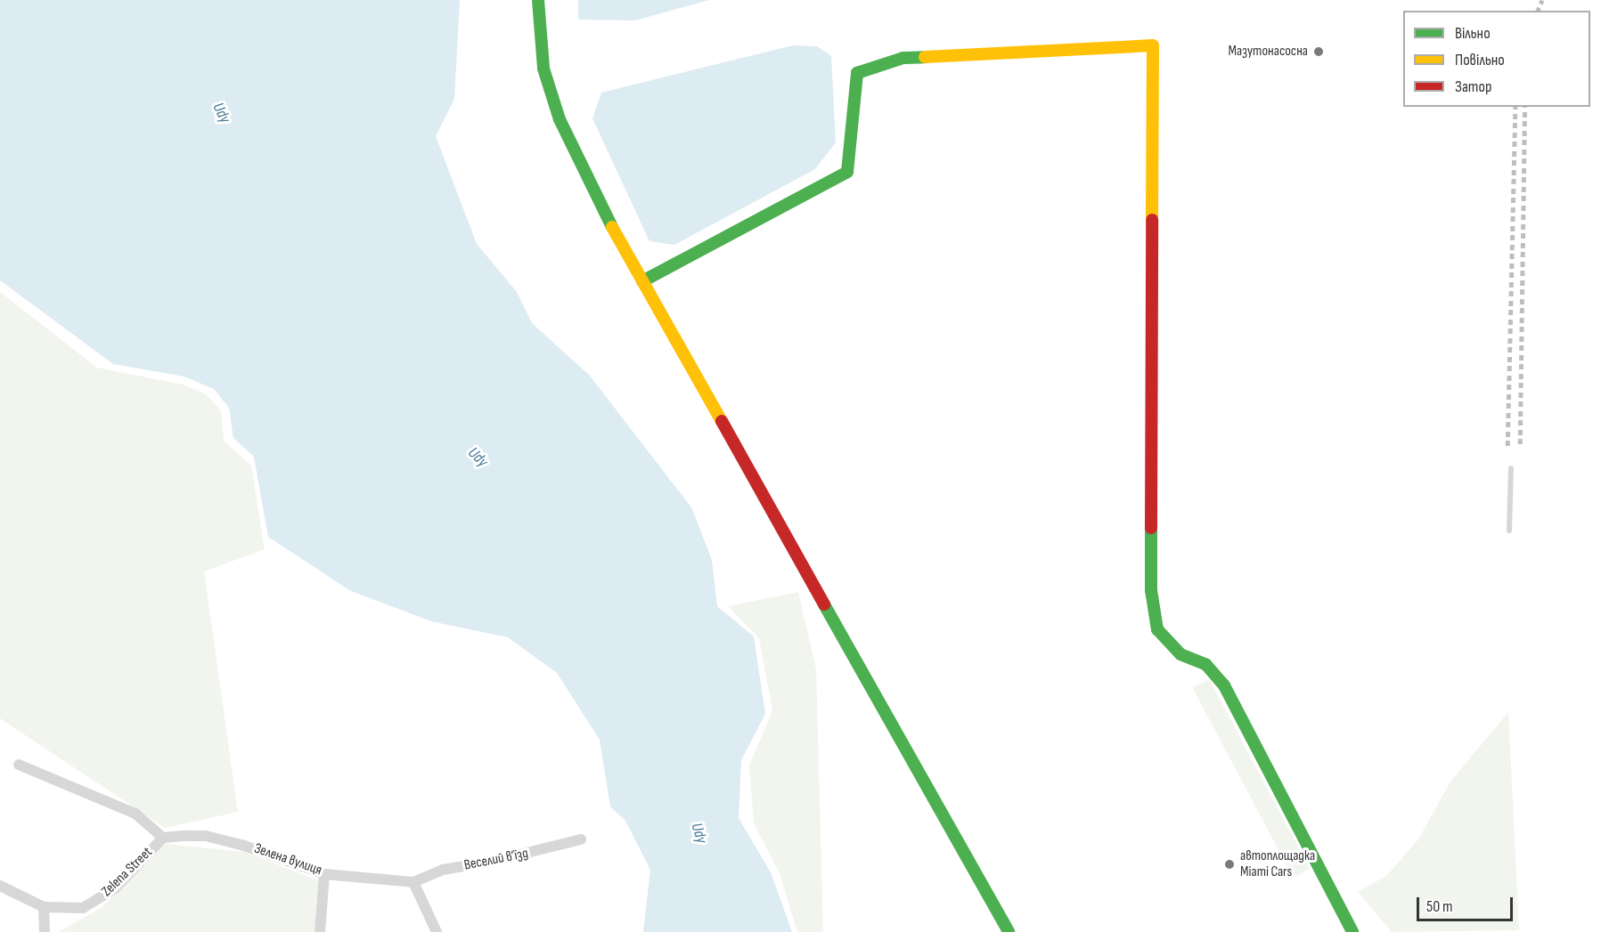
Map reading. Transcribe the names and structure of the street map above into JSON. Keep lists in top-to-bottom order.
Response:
{
  "streets": {
    "street": ["Зелена вулиця", "Веселий в’їзд", "Zelena Street"]
  },
  "crossings": [
    ["Зелена вулиця", "Веселий в’їзд"],
    ["Зелена вулиця", "Zelena Street"]
  ],
  "water": ["Udy"],
  "places": ["Мазутонасосна", "автоплощадка Miami Cars"],
  "legend": ["Вільно", "Повільно", "Затор"],
  "scale_bar": "50 m"
}
